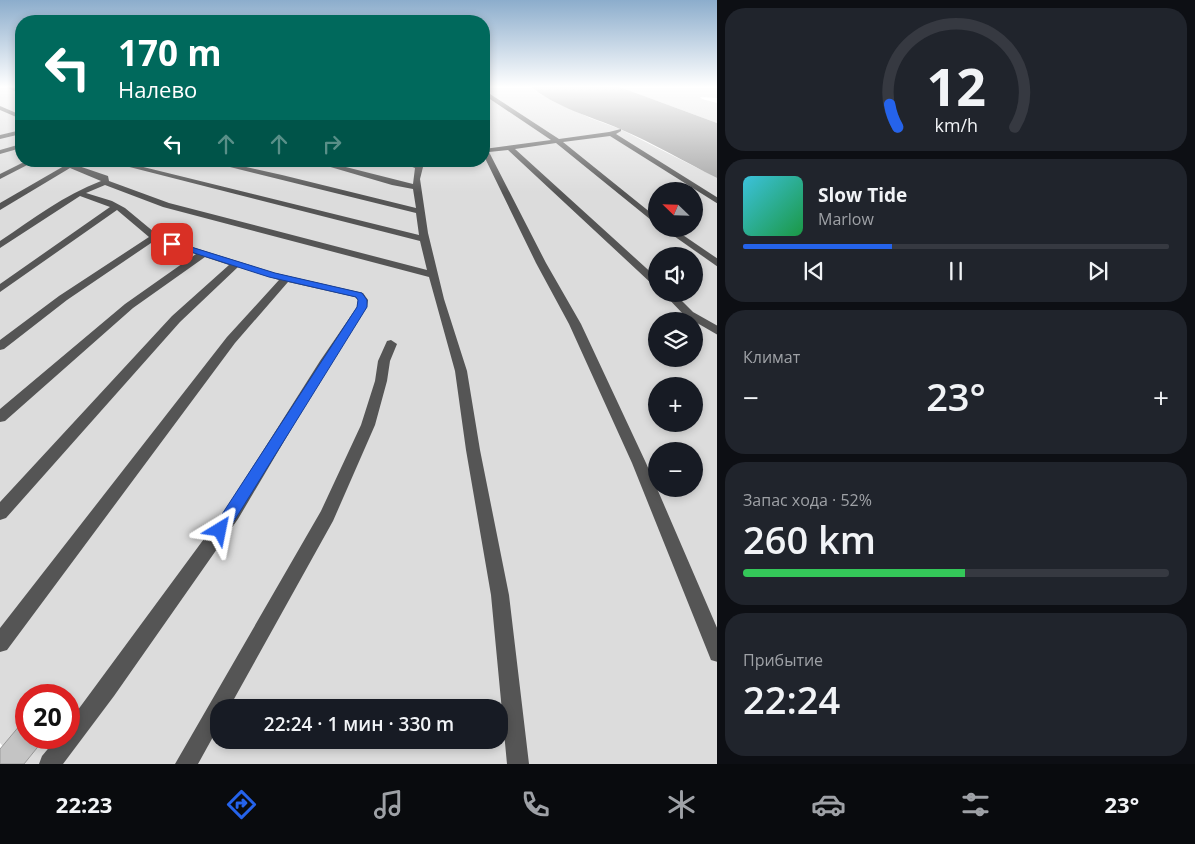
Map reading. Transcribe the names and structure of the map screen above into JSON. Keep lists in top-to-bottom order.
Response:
{
  "north": "top left",
  "page": {
    "turn": ["170 m", "Налево"],
    "song": ["Slow Tide", "Marlow"],
    "map_buttons": ["+", "−"],
    "tile": [
      "Климат",
      ["Запас хода · 52%", "260 km"],
      ["Прибытие", "22:24"]
    ],
    "heat": ["−", "23°", "+"],
    "limit": "20",
    "trip": "22:24 · 1 мин · 330 m",
    "tabs": ["22:23", "23°"],
    "gauge": ["12", "km/h"]
  }
}
